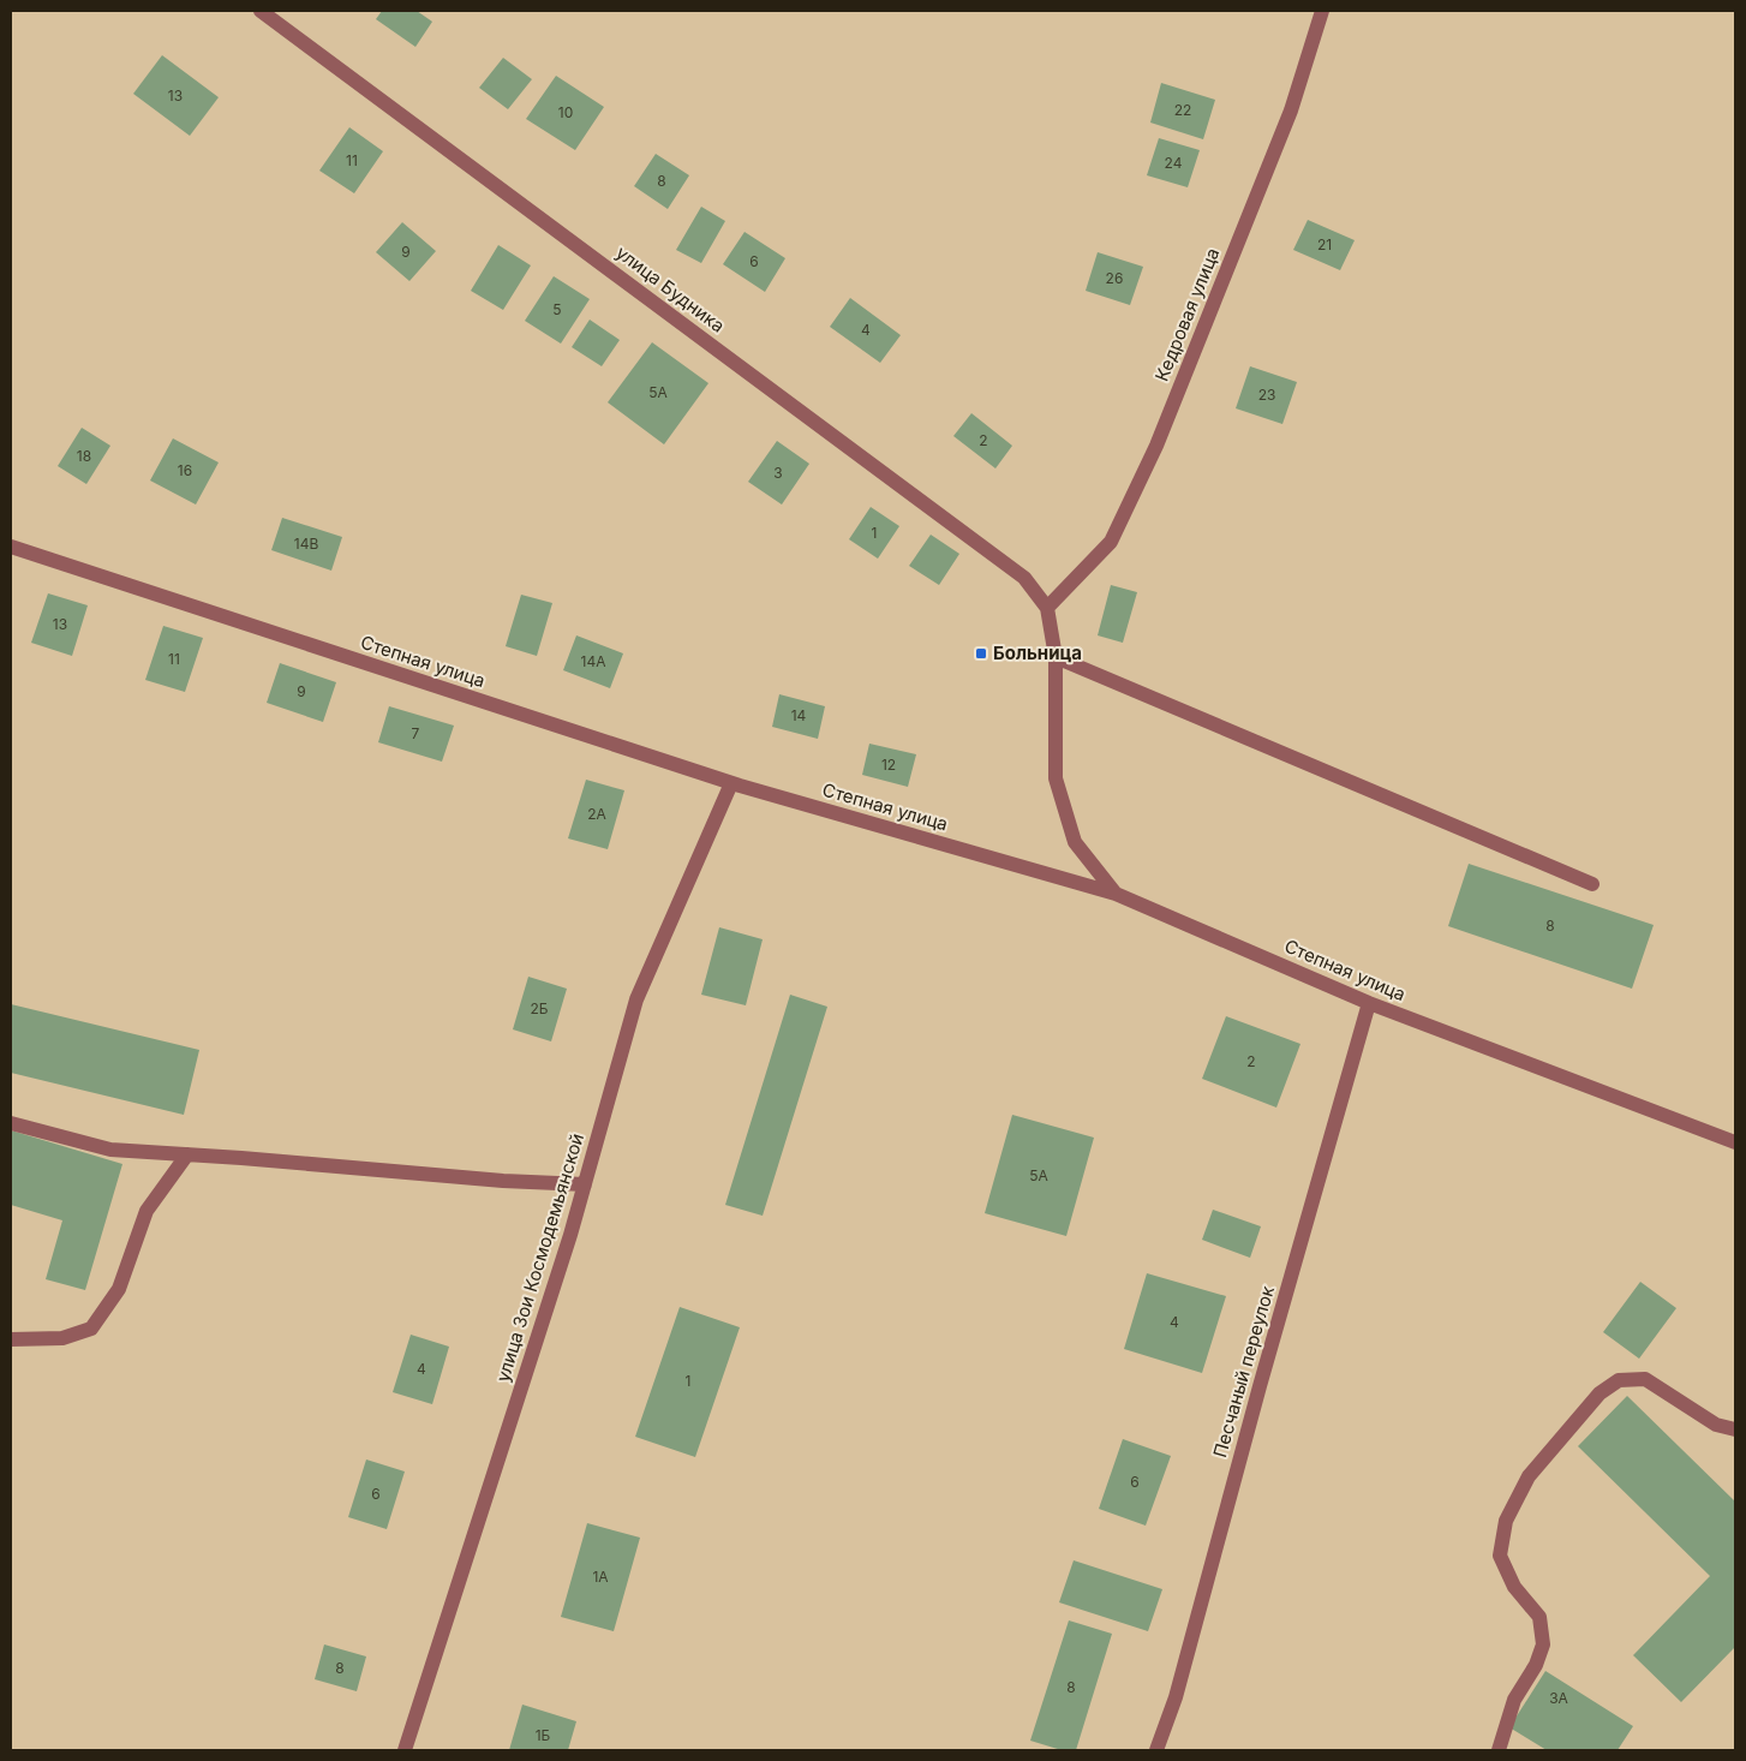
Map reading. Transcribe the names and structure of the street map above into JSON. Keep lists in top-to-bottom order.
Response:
{
  "streets": {
    "street": [
      "улица Будника",
      "Кедровая улица",
      "Степная улица",
      "улица Зои Космодемьянской",
      "Песчаный переулок"
    ]
  },
  "crossings": [
    ["улица Будника", "Кедровая улица"],
    ["Степная улица", "улица Зои Космодемьянской"],
    ["Степная улица", "Песчаный переулок"]
  ],
  "places": {
    "transit": ["Больница"]
  },
  "house_numbers": [
    "13",
    "22",
    "10",
    "11",
    "24",
    "8",
    "21",
    "9",
    "6",
    "26",
    "5",
    "4",
    "5А",
    "23",
    "2",
    "18",
    "16",
    "3",
    "1",
    "14В",
    "13",
    "11",
    "14А",
    "9",
    "14",
    "7",
    "12",
    "2А",
    "8",
    "2Б",
    "2",
    "5А",
    "4",
    "4",
    "1",
    "6",
    "6",
    "1А",
    "8",
    "8",
    "3А",
    "1Б"
  ]
}
